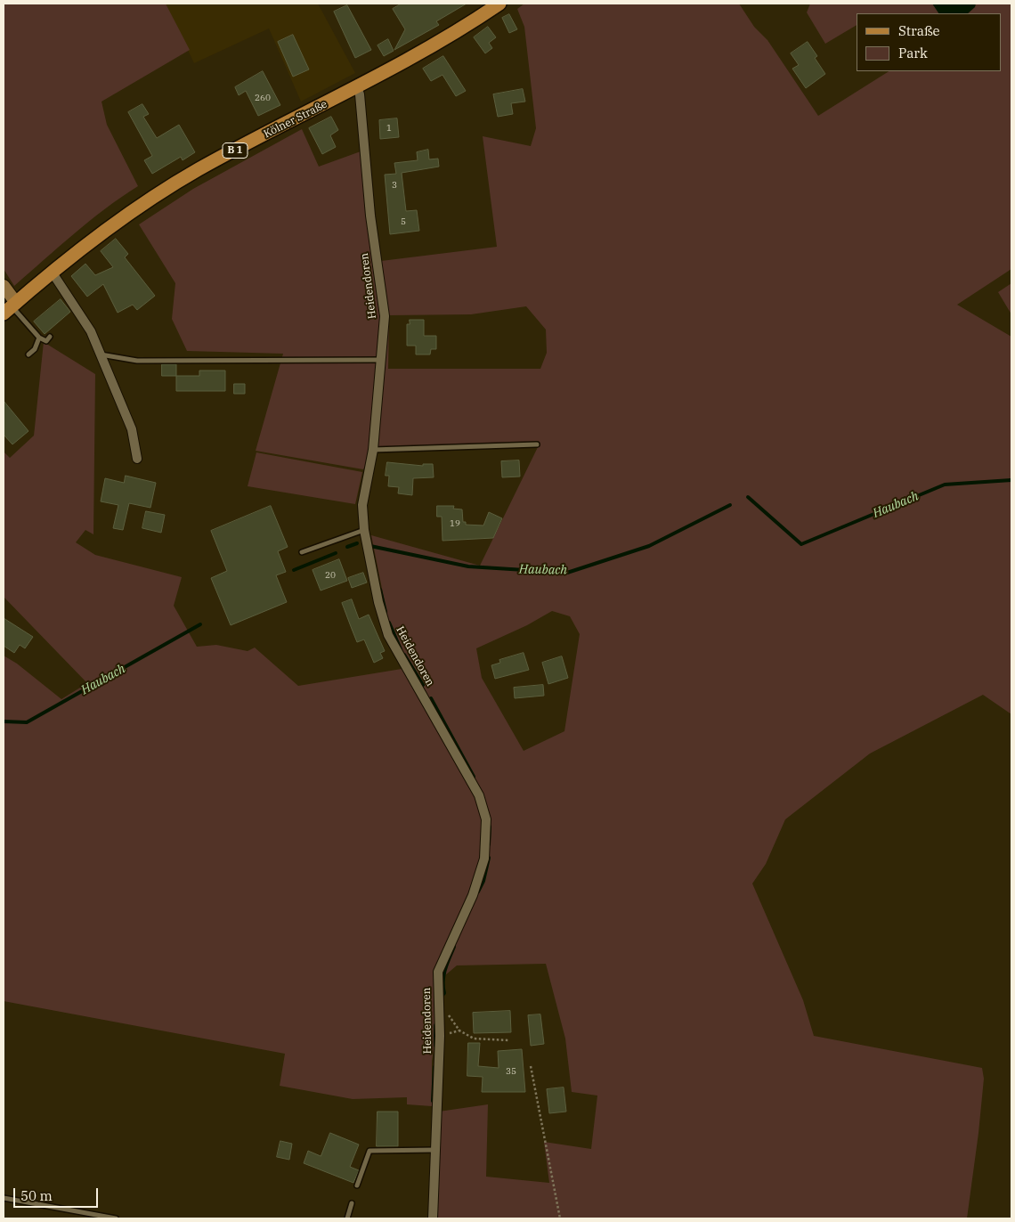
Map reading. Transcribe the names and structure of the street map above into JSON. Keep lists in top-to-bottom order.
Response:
{
  "streets": {
    "main road": ["Kölner Straße", "B 1"],
    "street": ["Heidendoren"]
  },
  "crossings": [
    ["Kölner Straße", "Heidendoren"]
  ],
  "water": ["Haubach"],
  "house_numbers": [
    "260",
    "1",
    "3",
    "5",
    "19",
    "20",
    "35"
  ],
  "legend": ["Straße", "Park"],
  "scale_bar": "50 m"
}
